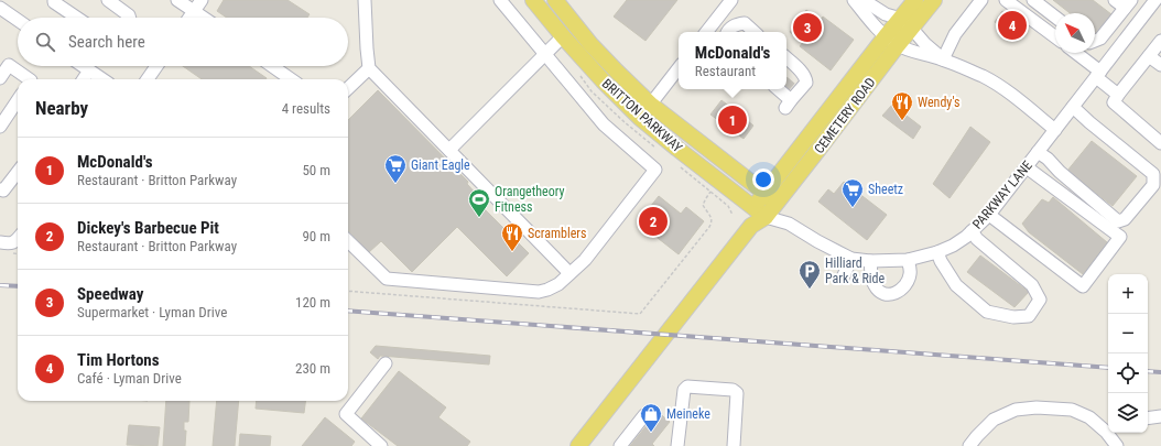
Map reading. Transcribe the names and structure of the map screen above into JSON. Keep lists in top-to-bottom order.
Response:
{
  "streets": {
    "main road": ["BRITTON PARKWAY", "CEMETERY ROAD"],
    "street": ["PARKWAY LANE"]
  },
  "crossings": [
    ["BRITTON PARKWAY", "CEMETERY ROAD"],
    ["BRITTON PARKWAY", "PARKWAY LANE"],
    ["CEMETERY ROAD", "PARKWAY LANE"]
  ],
  "places": {
    "restaurant": ["Wendy's", "Scramblers"],
    "supermarket": ["Giant Eagle", "Sheetz"],
    "sports": ["Orangetheory Fitness"],
    "parking": ["Hilliard Park & Ride"],
    "shop": ["Meineke"]
  },
  "north": "top left",
  "page": {
    "pins": [
      "4",
      "3",
      "1",
      "2"
    ],
    "search": "Search here",
    "popup": ["McDonald's", "Restaurant"],
    "heading": ["Nearby", "4 results"],
    "list": [
      {
        "mark": "1",
        "name": "McDonald's",
        "note": "Restaurant · Britton Parkway",
        "value": "50 m"
      },
      {
        "mark": "2",
        "name": "Dickey's Barbecue Pit",
        "note": "Restaurant · Britton Parkway",
        "value": "90 m"
      },
      {
        "mark": "3",
        "name": "Speedway",
        "note": "Supermarket · Lyman Drive",
        "value": "120 m"
      },
      {
        "mark": "4",
        "name": "Tim Hortons",
        "note": "Café · Lyman Drive",
        "value": "230 m"
      }
    ],
    "map_buttons": ["+", "−"]
  }
}
